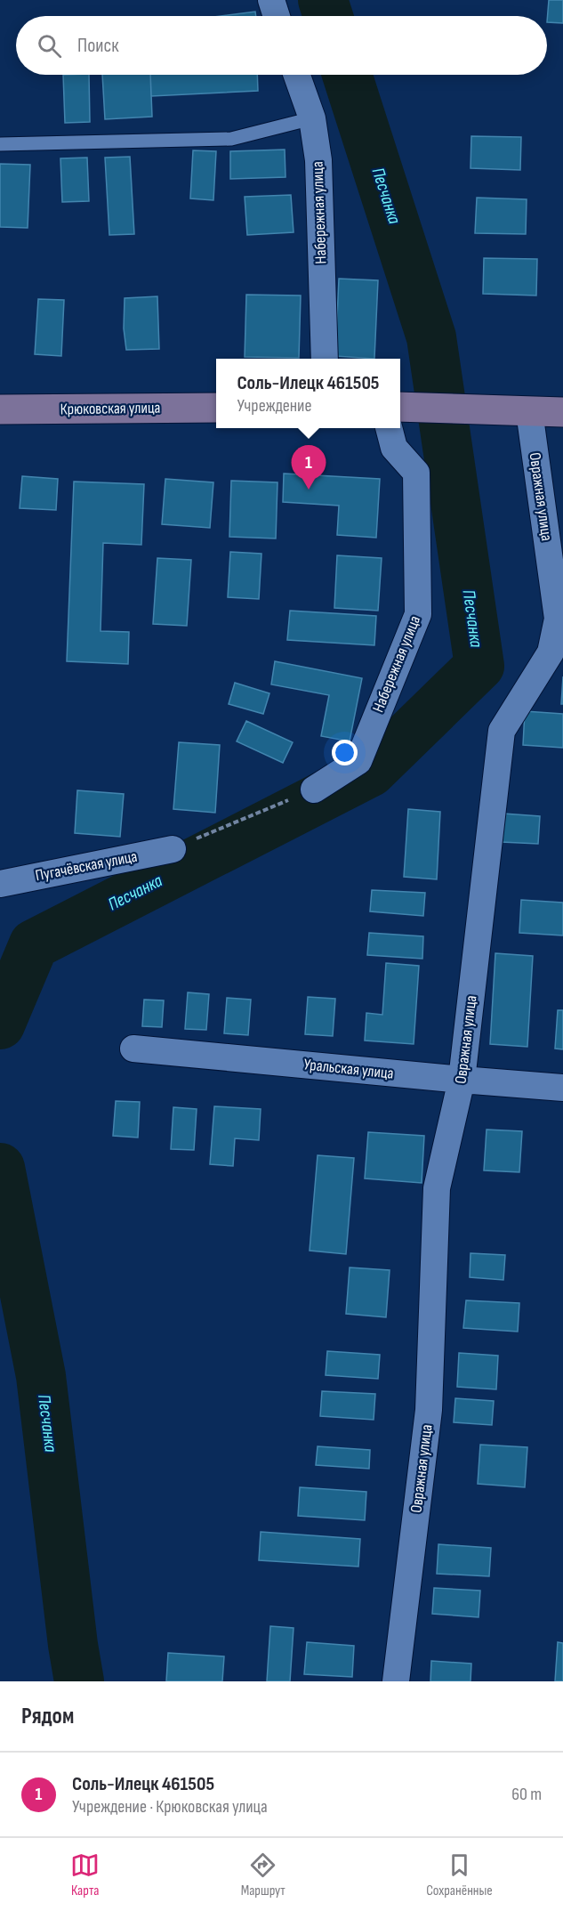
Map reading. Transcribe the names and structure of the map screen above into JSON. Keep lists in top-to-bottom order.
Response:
{
  "streets": {
    "street": [
      "Набережная улица",
      "Крюковская улица",
      "Овражная улица",
      "Пугачёвская улица",
      "Уральская улица"
    ]
  },
  "crossings": [
    ["Овражная улица", "Уральская улица"]
  ],
  "water": ["Песчанка"],
  "page": {
    "search": "Поиск",
    "popup": ["Соль-Илецк 461505", "Учреждение"],
    "pins": "1",
    "heading": "Рядом",
    "list": [
      {
        "mark": "1",
        "name": "Соль-Илецк 461505",
        "note": "Учреждение · Крюковская улица",
        "value": "60 m"
      }
    ],
    "nav": ["Карта", "Маршрут", "Сохранённые"]
  }
}
